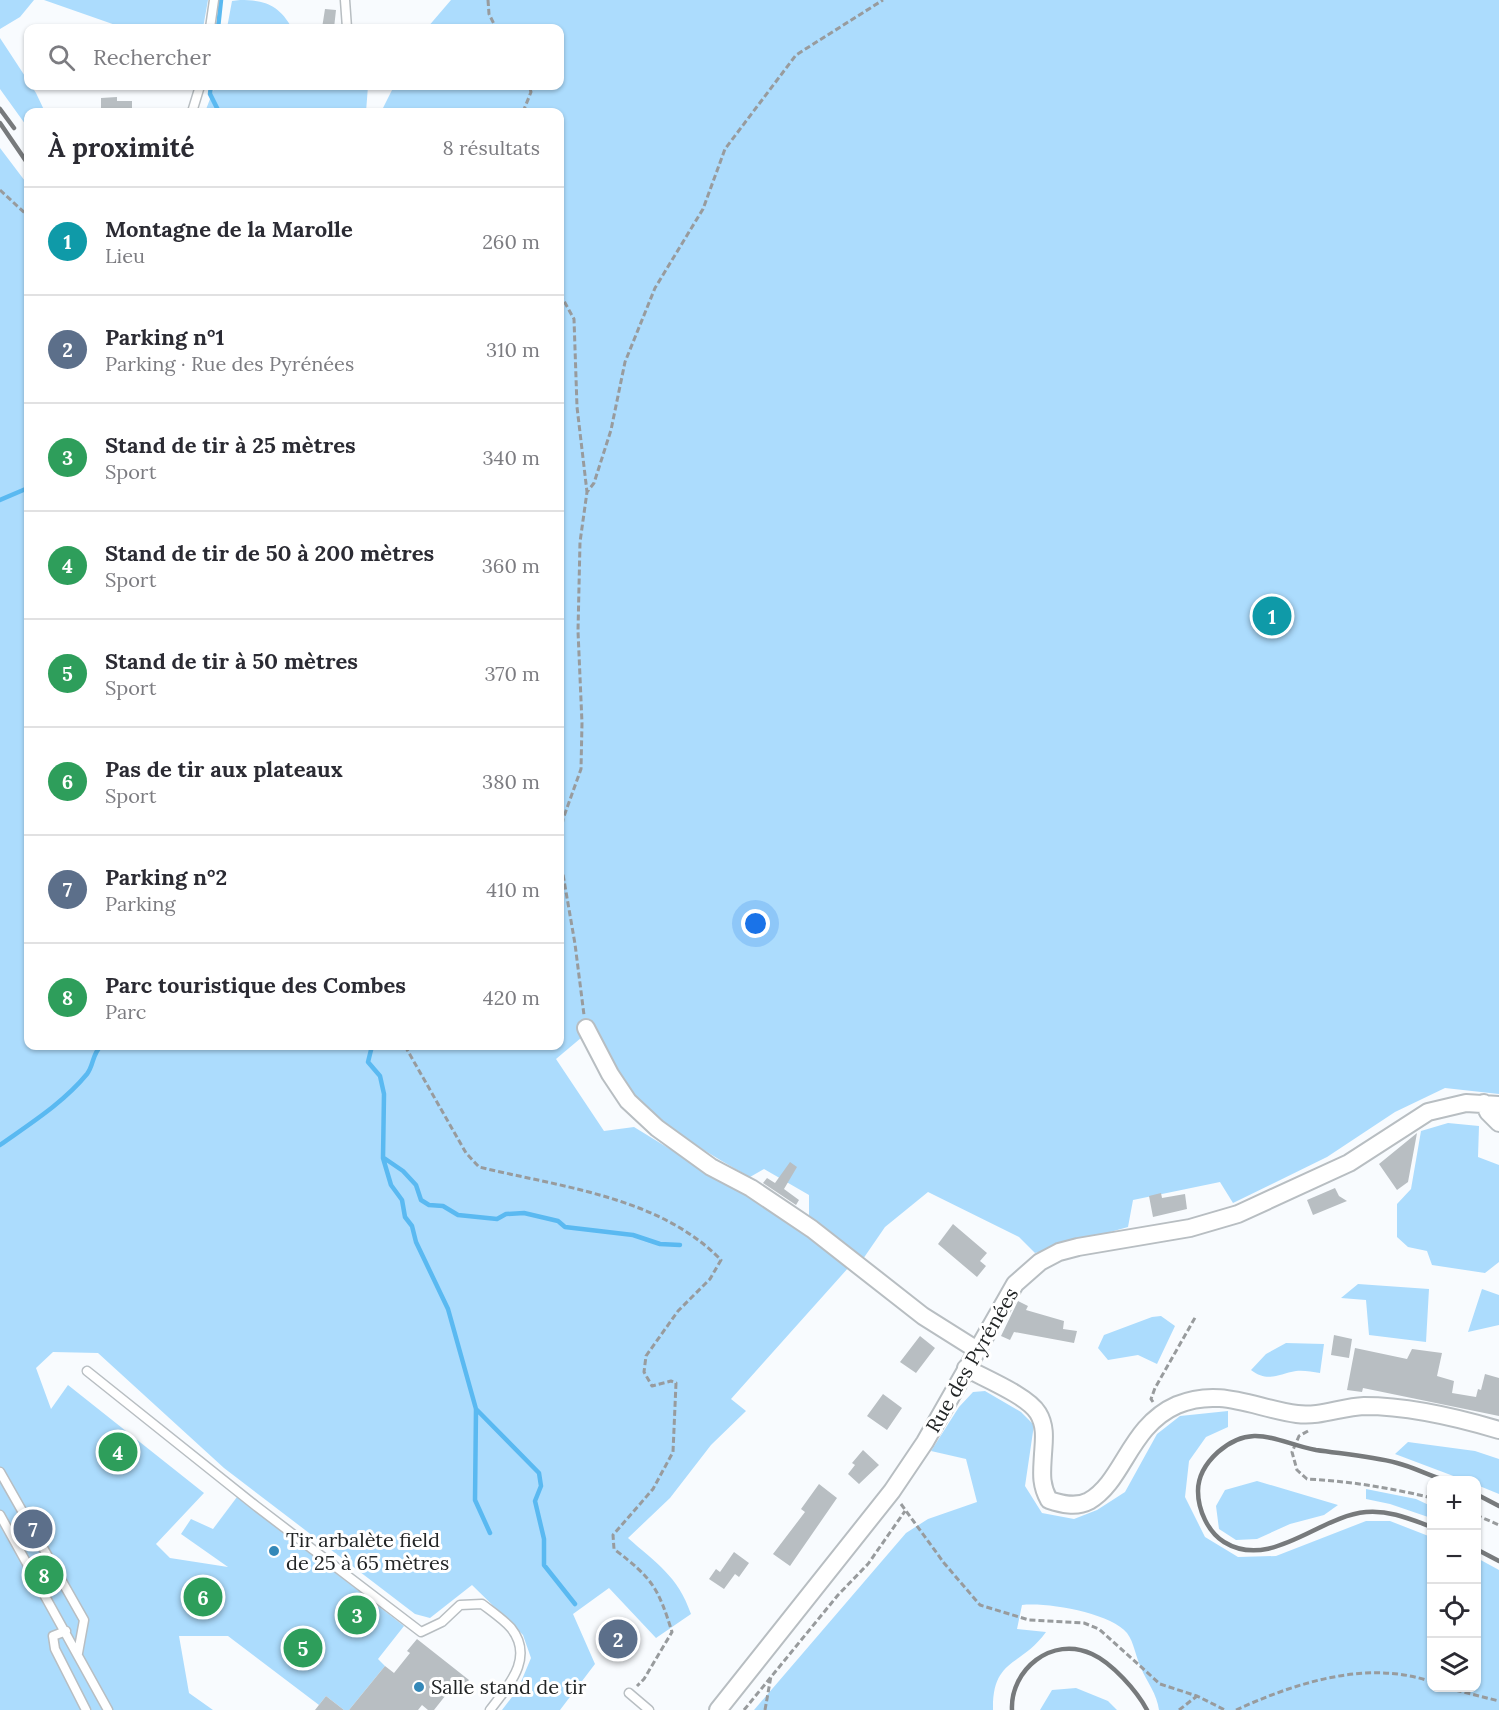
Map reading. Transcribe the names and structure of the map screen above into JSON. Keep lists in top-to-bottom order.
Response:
{
  "streets": {
    "street": ["Rue des Pyrénées"]
  },
  "places": ["Tir arbalète field de 25 à 65 mètres", "Salle stand de tir"],
  "page": {
    "search": "Rechercher",
    "heading": ["À proximité", "8 résultats"],
    "list": [
      {
        "mark": "1",
        "name": "Montagne de la Marolle",
        "note": "Lieu",
        "value": "260 m"
      },
      {
        "mark": "2",
        "name": "Parking n°1",
        "note": "Parking · Rue des Pyrénées",
        "value": "310 m"
      },
      {
        "mark": "3",
        "name": "Stand de tir à 25 mètres",
        "note": "Sport",
        "value": "340 m"
      },
      {
        "mark": "4",
        "name": "Stand de tir de 50 à 200 mètres",
        "note": "Sport",
        "value": "360 m"
      },
      {
        "mark": "5",
        "name": "Stand de tir à 50 mètres",
        "note": "Sport",
        "value": "370 m"
      },
      {
        "mark": "6",
        "name": "Pas de tir aux plateaux",
        "note": "Sport",
        "value": "380 m"
      },
      {
        "mark": "7",
        "name": "Parking n°2",
        "note": "Parking",
        "value": "410 m"
      },
      {
        "mark": "8",
        "name": "Parc touristique des Combes",
        "note": "Parc",
        "value": "420 m"
      }
    ],
    "pins": [
      "1",
      "4",
      "7",
      "8",
      "6",
      "3",
      "2",
      "5"
    ],
    "map_buttons": ["+", "−"]
  }
}
